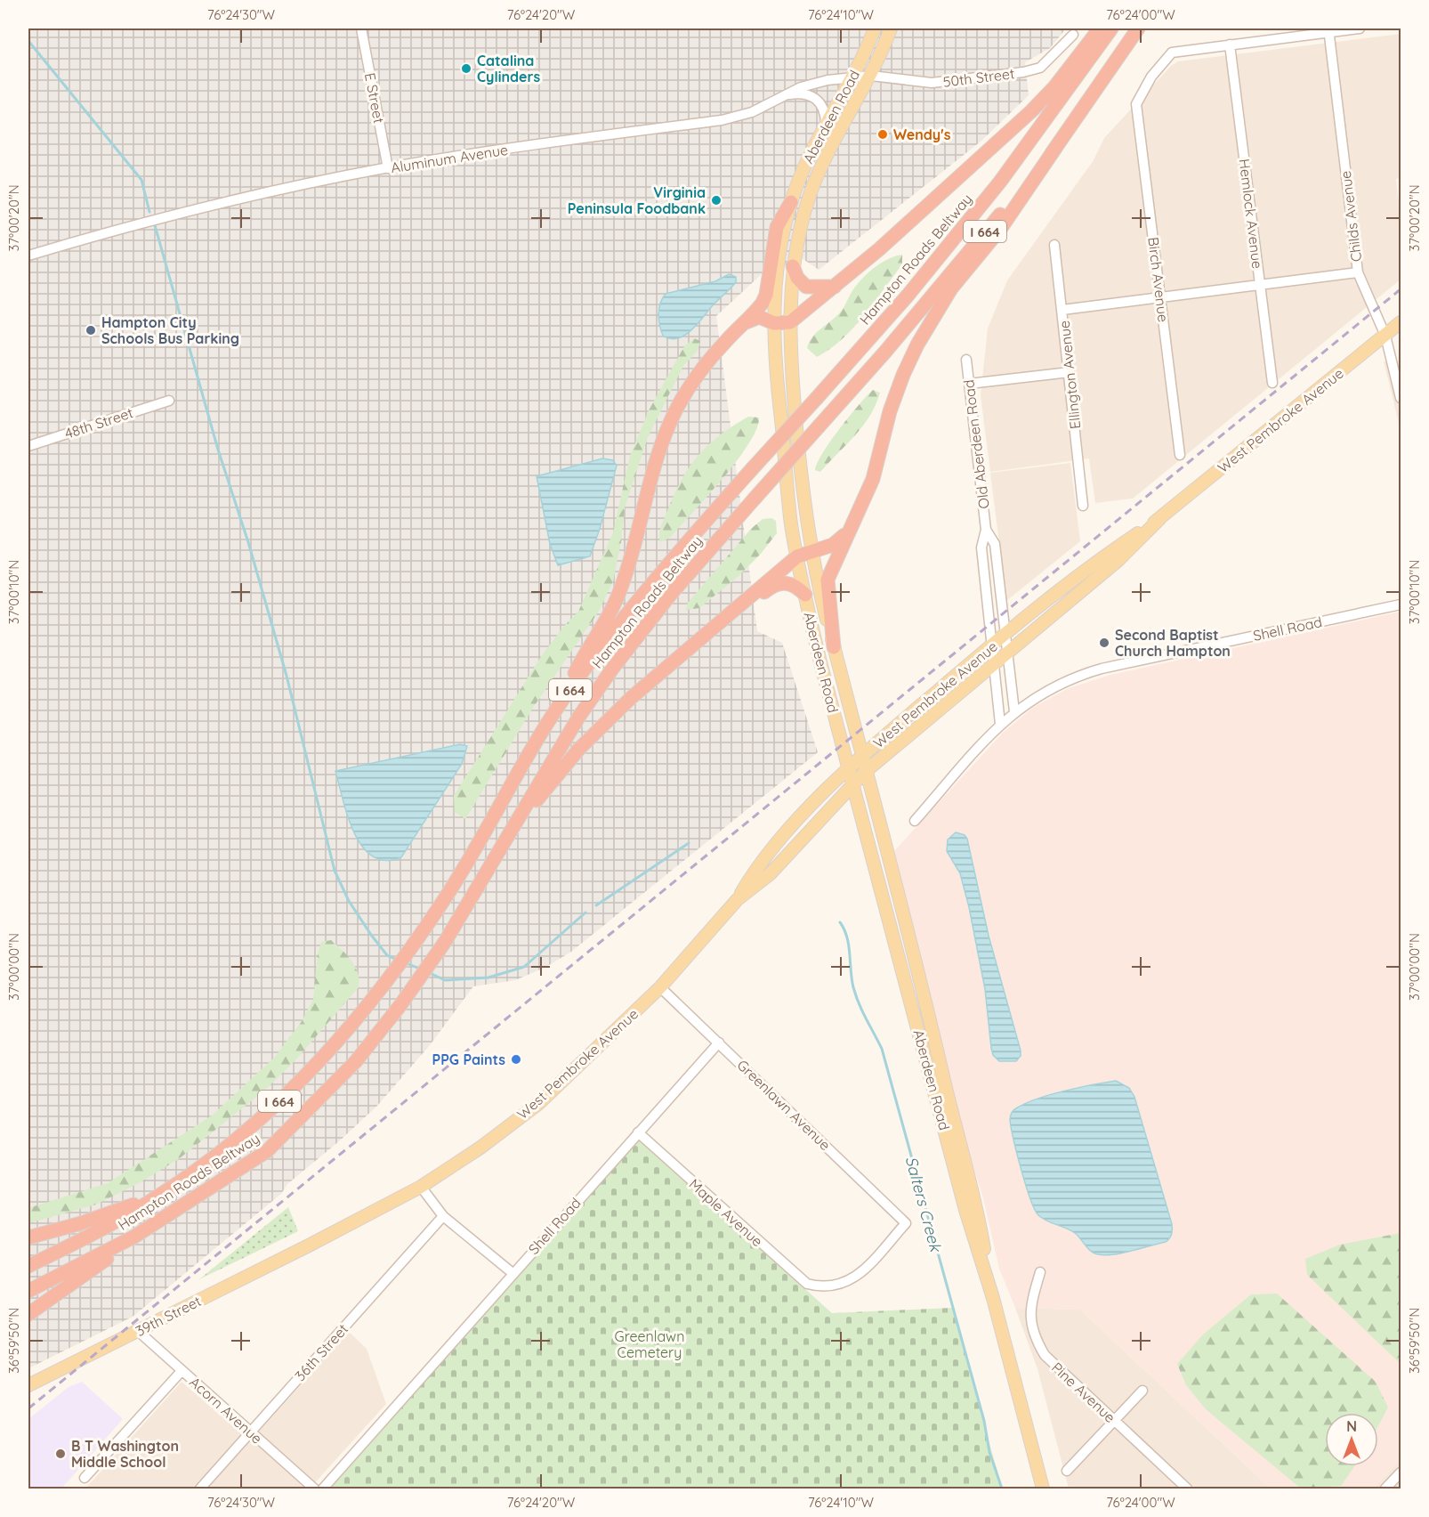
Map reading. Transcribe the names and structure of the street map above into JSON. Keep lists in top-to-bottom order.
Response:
{
  "streets": {
    "highway": ["I 664", "Hampton Roads Beltway"],
    "main road": ["Aberdeen Road", "West Pembroke Avenue", "39th Street"],
    "street": [
      "50th Street",
      "E Street",
      "Aluminum Avenue",
      "Hemlock Avenue",
      "Childs Avenue",
      "Birch Avenue",
      "Ellington Avenue",
      "48th Street",
      "Old Aberdeen Road",
      "Shell Road",
      "Greenlawn Avenue",
      "Maple Avenue",
      "36th Street",
      "Pine Avenue",
      "Acorn Avenue"
    ]
  },
  "crossings": [
    ["50th Street", "Aberdeen Road"],
    ["50th Street", "Aluminum Avenue"],
    ["E Street", "Aluminum Avenue"],
    ["Aberdeen Road", "Aluminum Avenue"],
    ["Aberdeen Road", "West Pembroke Avenue"],
    ["Hemlock Avenue", "Birch Avenue"],
    ["Childs Avenue", "West Pembroke Avenue"],
    ["West Pembroke Avenue", "Old Aberdeen Road"],
    ["West Pembroke Avenue", "Greenlawn Avenue"],
    ["West Pembroke Avenue", "39th Street"],
    ["Old Aberdeen Road", "Shell Road"],
    ["Shell Road", "Greenlawn Avenue"],
    ["Shell Road", "Maple Avenue"],
    ["Greenlawn Avenue", "Maple Avenue"],
    ["39th Street", "Acorn Avenue"],
    ["36th Street", "Acorn Avenue"]
  ],
  "water": ["Salters Creek"],
  "parks": ["Greenlawn Cemetery"],
  "places": [
    "Catalina Cylinders",
    "Wendy's",
    "Virginia Peninsula Foodbank",
    "Hampton City Schools Bus Parking",
    "Second Baptist Church Hampton",
    "PPG Paints",
    "B T Washington Middle School"
  ],
  "north": "top",
  "coordinates": [
    "76°24'30\"W",
    "76°24'20\"W",
    "76°24'10\"W",
    "76°24'00\"W",
    "37°00'20\"N",
    "37°00'10\"N",
    "37°00'00\"N",
    "36°59'50\"N"
  ]
}
